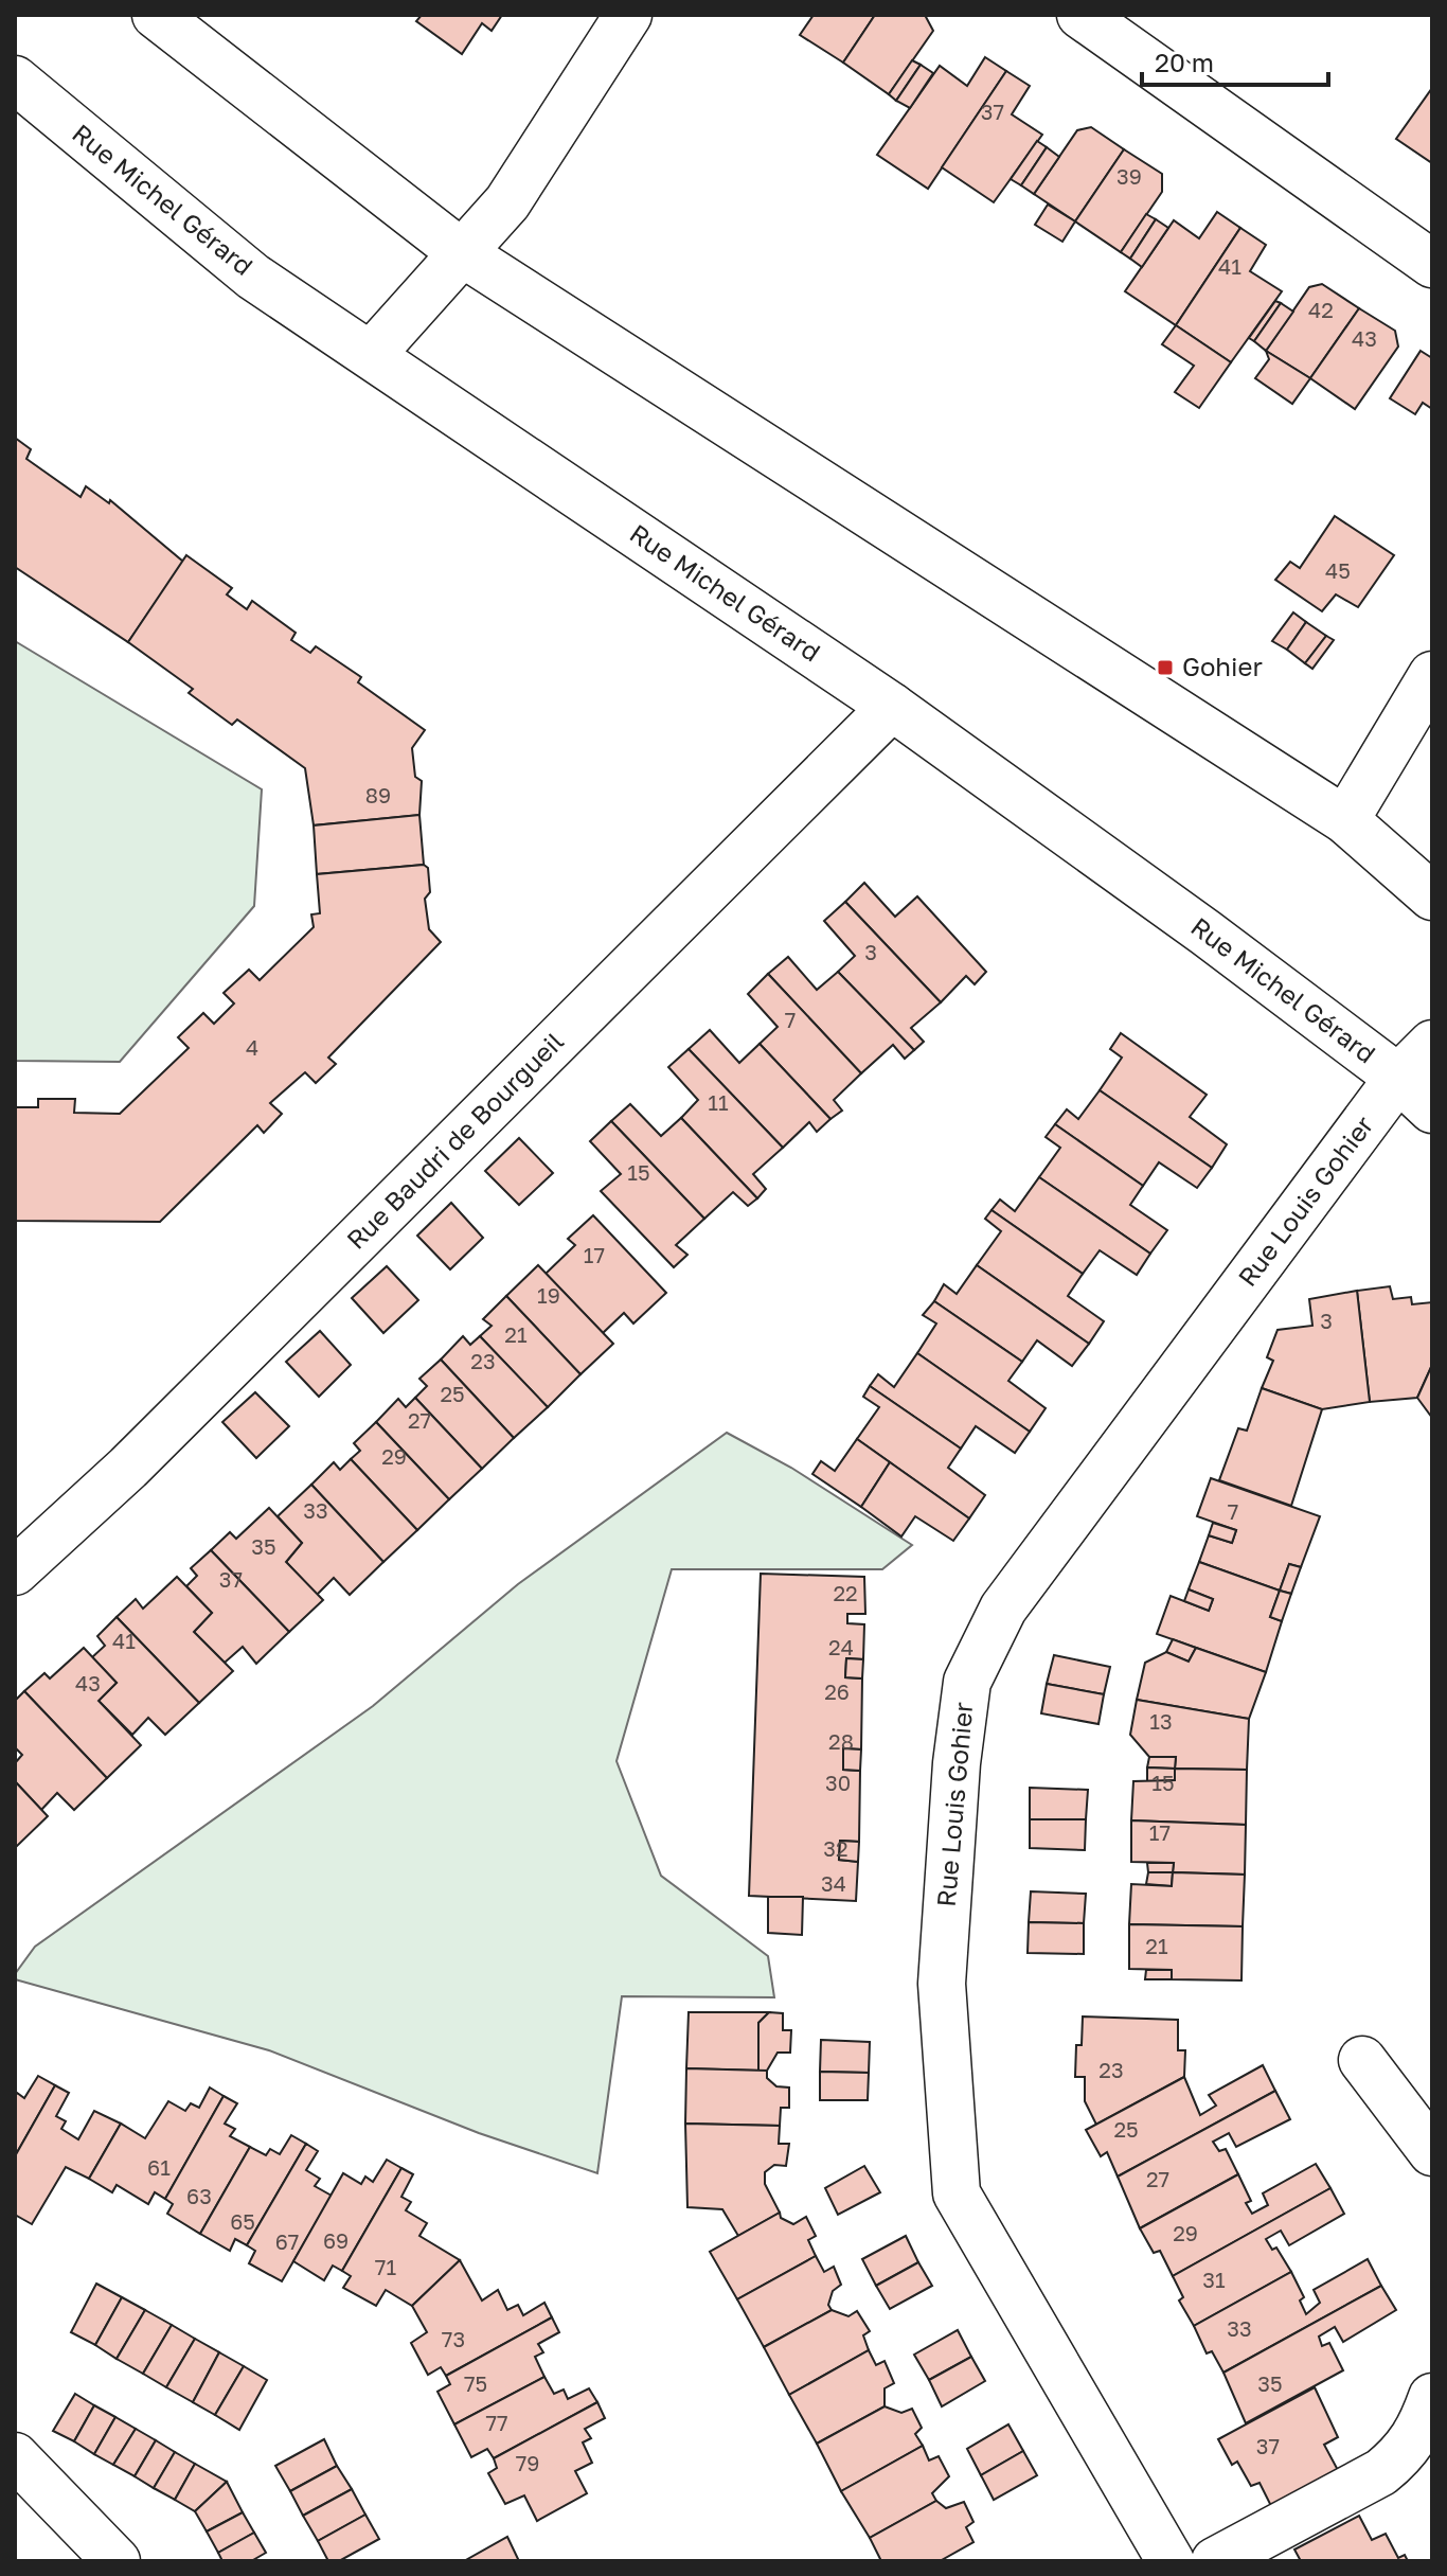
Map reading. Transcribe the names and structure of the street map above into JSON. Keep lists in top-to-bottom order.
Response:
{
  "streets": {
    "street": ["Rue Michel Gérard", "Rue Baudri de Bourgueil", "Rue Louis Gohier"]
  },
  "crossings": [
    ["Rue Michel Gérard", "Rue Baudri de Bourgueil"],
    ["Rue Michel Gérard", "Rue Louis Gohier"]
  ],
  "places": {
    "transit": ["Gohier"]
  },
  "house_numbers": [
    "37",
    "39",
    "41",
    "42",
    "43",
    "45",
    "89",
    "3",
    "7",
    "4",
    "11",
    "15",
    "17",
    "19",
    "3",
    "21",
    "23",
    "25",
    "27",
    "29",
    "33",
    "7",
    "35",
    "37",
    "22",
    "41",
    "24",
    "43",
    "26",
    "13",
    "28",
    "30",
    "15",
    "17",
    "32",
    "34",
    "21",
    "23",
    "25",
    "61",
    "27",
    "63",
    "65",
    "29",
    "69",
    "67",
    "71",
    "31",
    "33",
    "73",
    "75",
    "35",
    "77",
    "37",
    "79"
  ],
  "scale_bar": "20 m"
}
